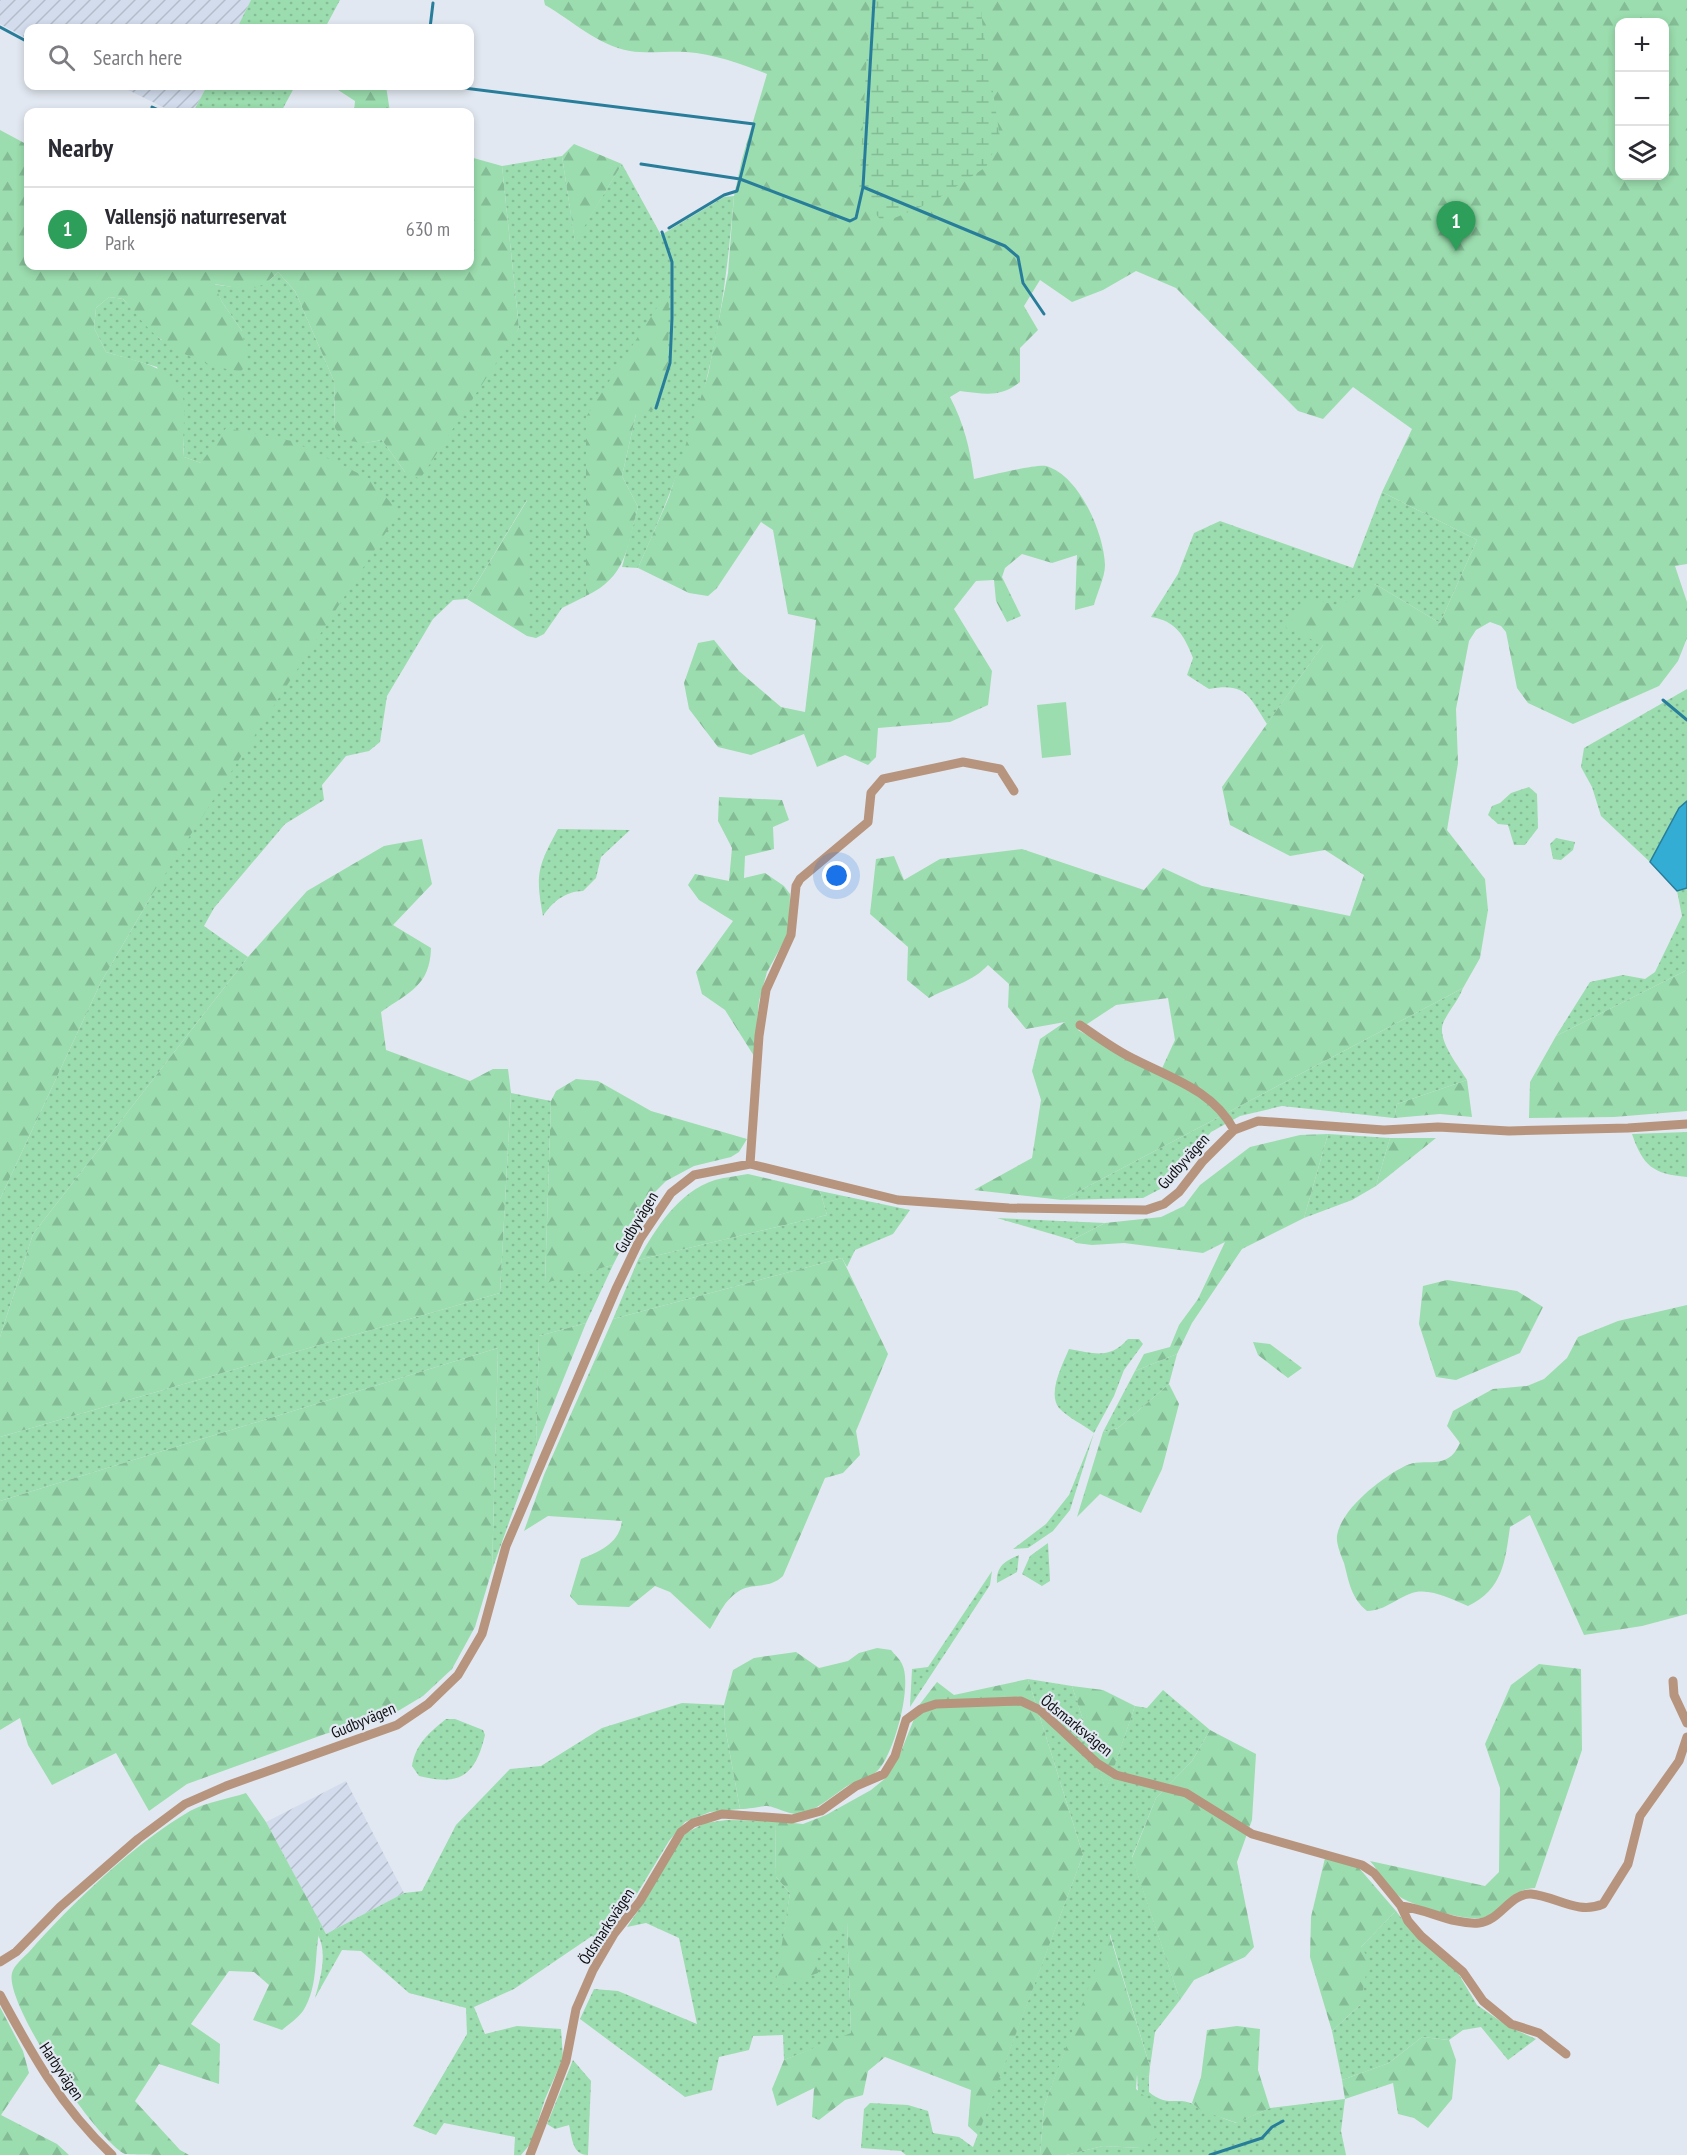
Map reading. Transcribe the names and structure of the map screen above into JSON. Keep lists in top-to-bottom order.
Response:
{
  "streets": {
    "street": ["Gudbyvägen", "Ödsmarksvägen", "Harbyvägen"]
  },
  "page": {
    "map_buttons": ["+", "−"],
    "search": "Search here",
    "heading": "Nearby",
    "list": [
      {
        "mark": "1",
        "name": "Vallensjö naturreservat",
        "note": "Park",
        "value": "630 m"
      }
    ],
    "pins": "1"
  }
}
